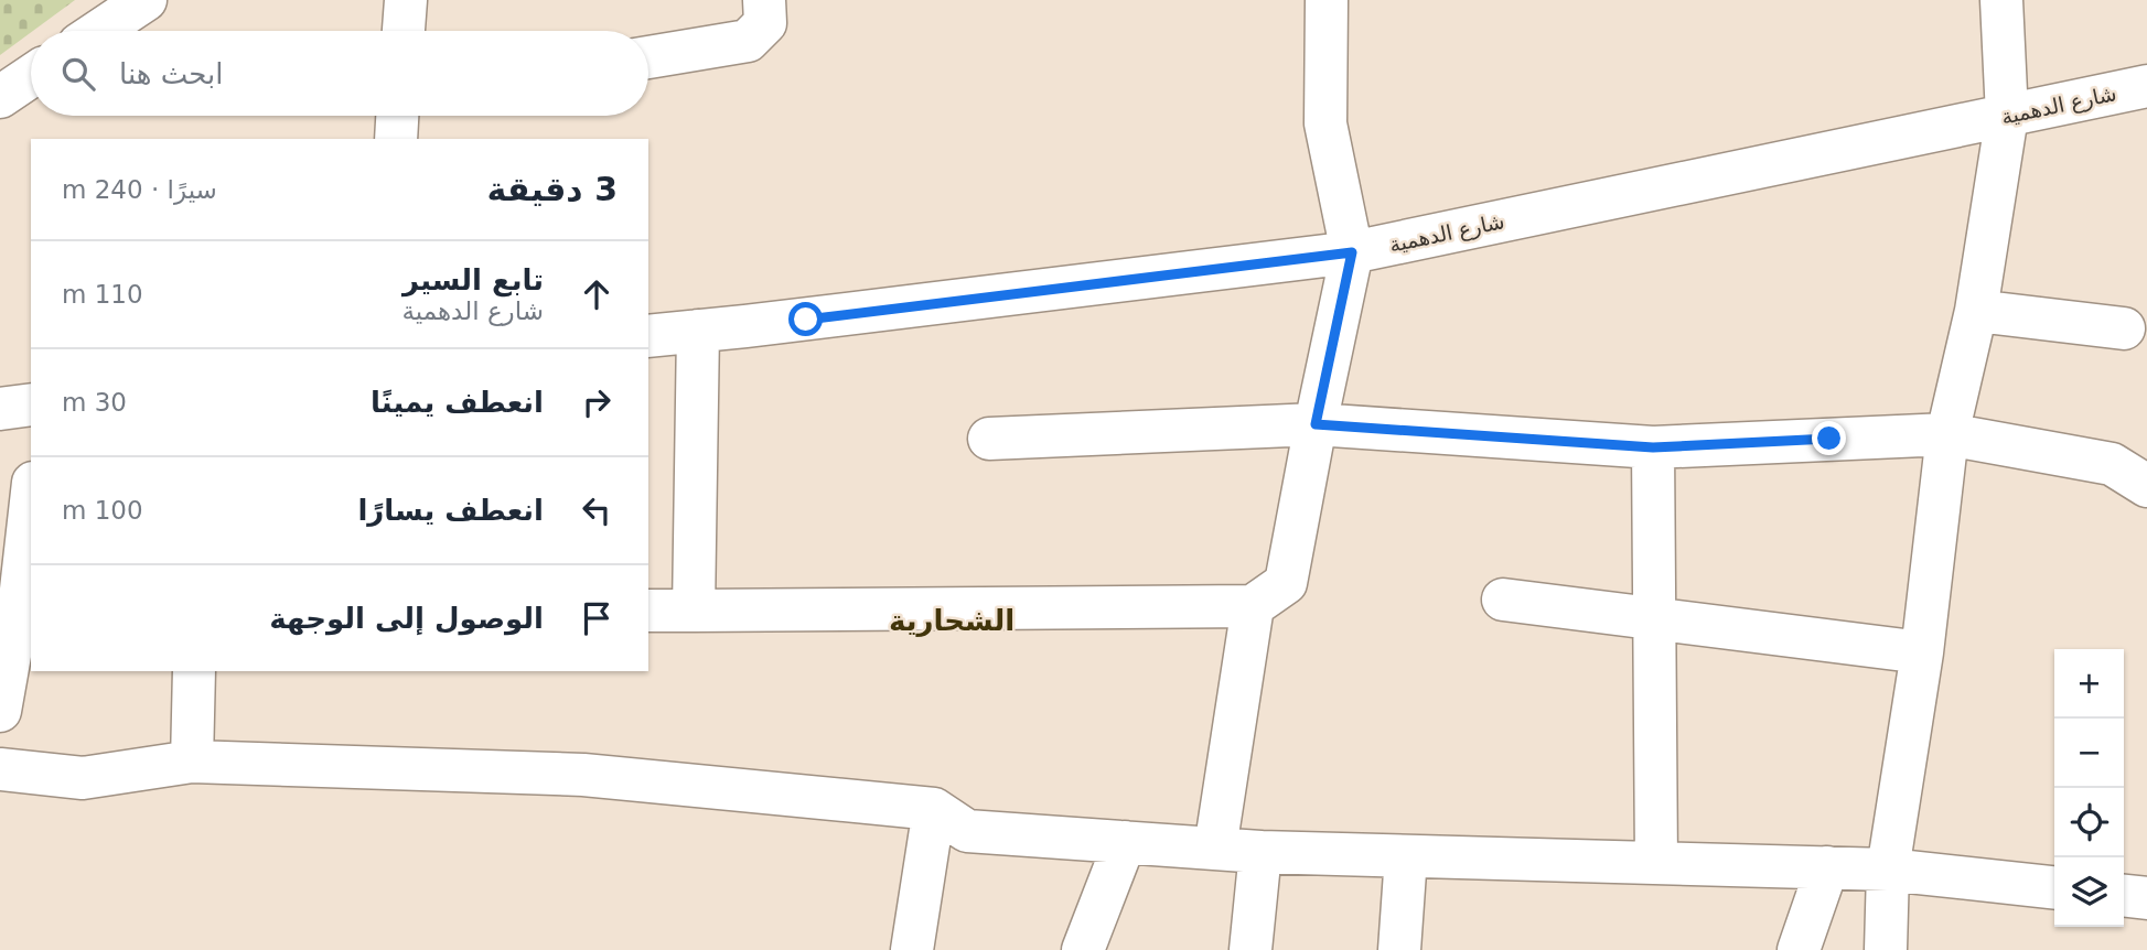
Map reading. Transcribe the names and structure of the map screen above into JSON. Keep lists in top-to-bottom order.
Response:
{
  "streets": {
    "street": ["شارع الدهمية"]
  },
  "districts": ["الشحارية"],
  "page": {
    "search": "ابحث هنا",
    "heading": ["3 دقيقة", "سيرًا · 240 m"],
    "list": [
      ["تابع السير", "شارع الدهمية", "110 m"],
      ["انعطف يمينًا", "30 m"],
      ["انعطف يسارًا", "100 m"],
      "الوصول إلى الوجهة"
    ],
    "map_buttons": ["+", "−"]
  }
}
